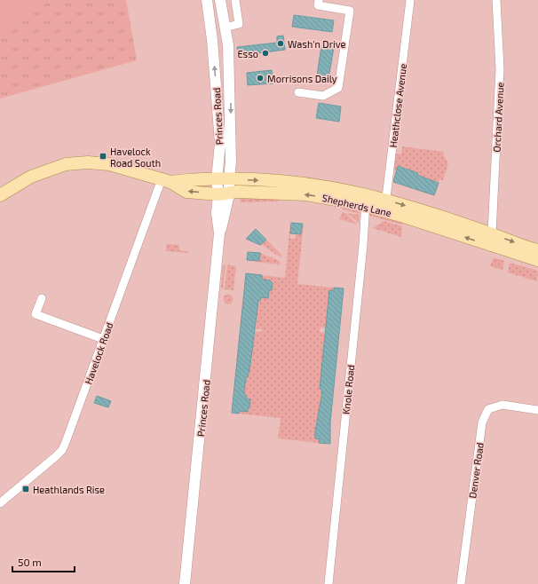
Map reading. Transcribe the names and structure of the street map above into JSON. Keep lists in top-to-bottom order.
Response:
{
  "streets": {
    "main road": ["Princes Road", "Shepherds Lane"],
    "street": [
      "Heathclose Avenue",
      "Orchard Avenue",
      "Havelock Road",
      "Knole Road",
      "Denver Road"
    ]
  },
  "crossings": [
    ["Heathclose Avenue", "Shepherds Lane"],
    ["Princes Road", "Shepherds Lane"],
    ["Orchard Avenue", "Shepherds Lane"],
    ["Shepherds Lane", "Havelock Road"],
    ["Shepherds Lane", "Knole Road"]
  ],
  "places": {
    "other": ["Wash'n Drive", "Esso", "Morrisons Daily"],
    "transit": ["Havelock Road South", "Heathlands Rise"]
  },
  "scale_bar": "50 m"
}
